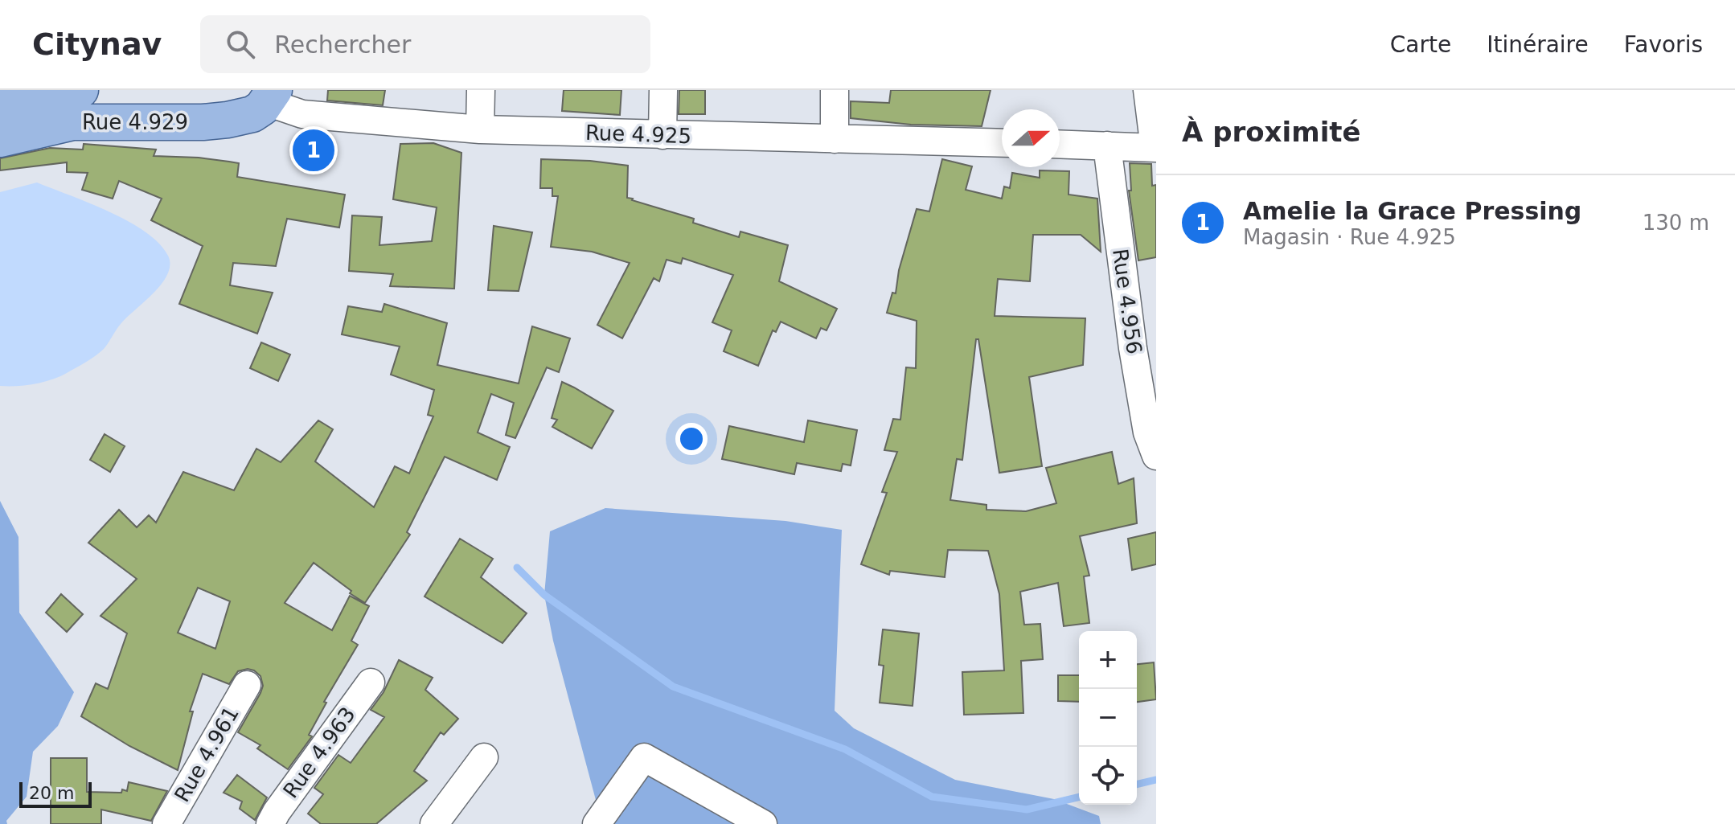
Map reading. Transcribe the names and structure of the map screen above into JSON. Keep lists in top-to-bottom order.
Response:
{
  "streets": {
    "main road": ["Rue 4.929"],
    "street": [
      "Rue 4.925",
      "Rue 4.956",
      "Rue 4.963",
      "Rue 4.961"
    ]
  },
  "crossings": [
    ["Rue 4.929", "Rue 4.925"]
  ],
  "scale_bar": "20 m",
  "north": "right",
  "page": {
    "header": "Citynav",
    "search": "Rechercher",
    "nav": ["Carte", "Itinéraire", "Favoris"],
    "heading": "À proximité",
    "pins": "1",
    "list": [
      {
        "mark": "1",
        "name": "Amelie la Grace Pressing",
        "note": "Magasin · Rue 4.925",
        "value": "130 m"
      }
    ],
    "map_buttons": ["+", "−"],
    "scale": "20 m"
  }
}
